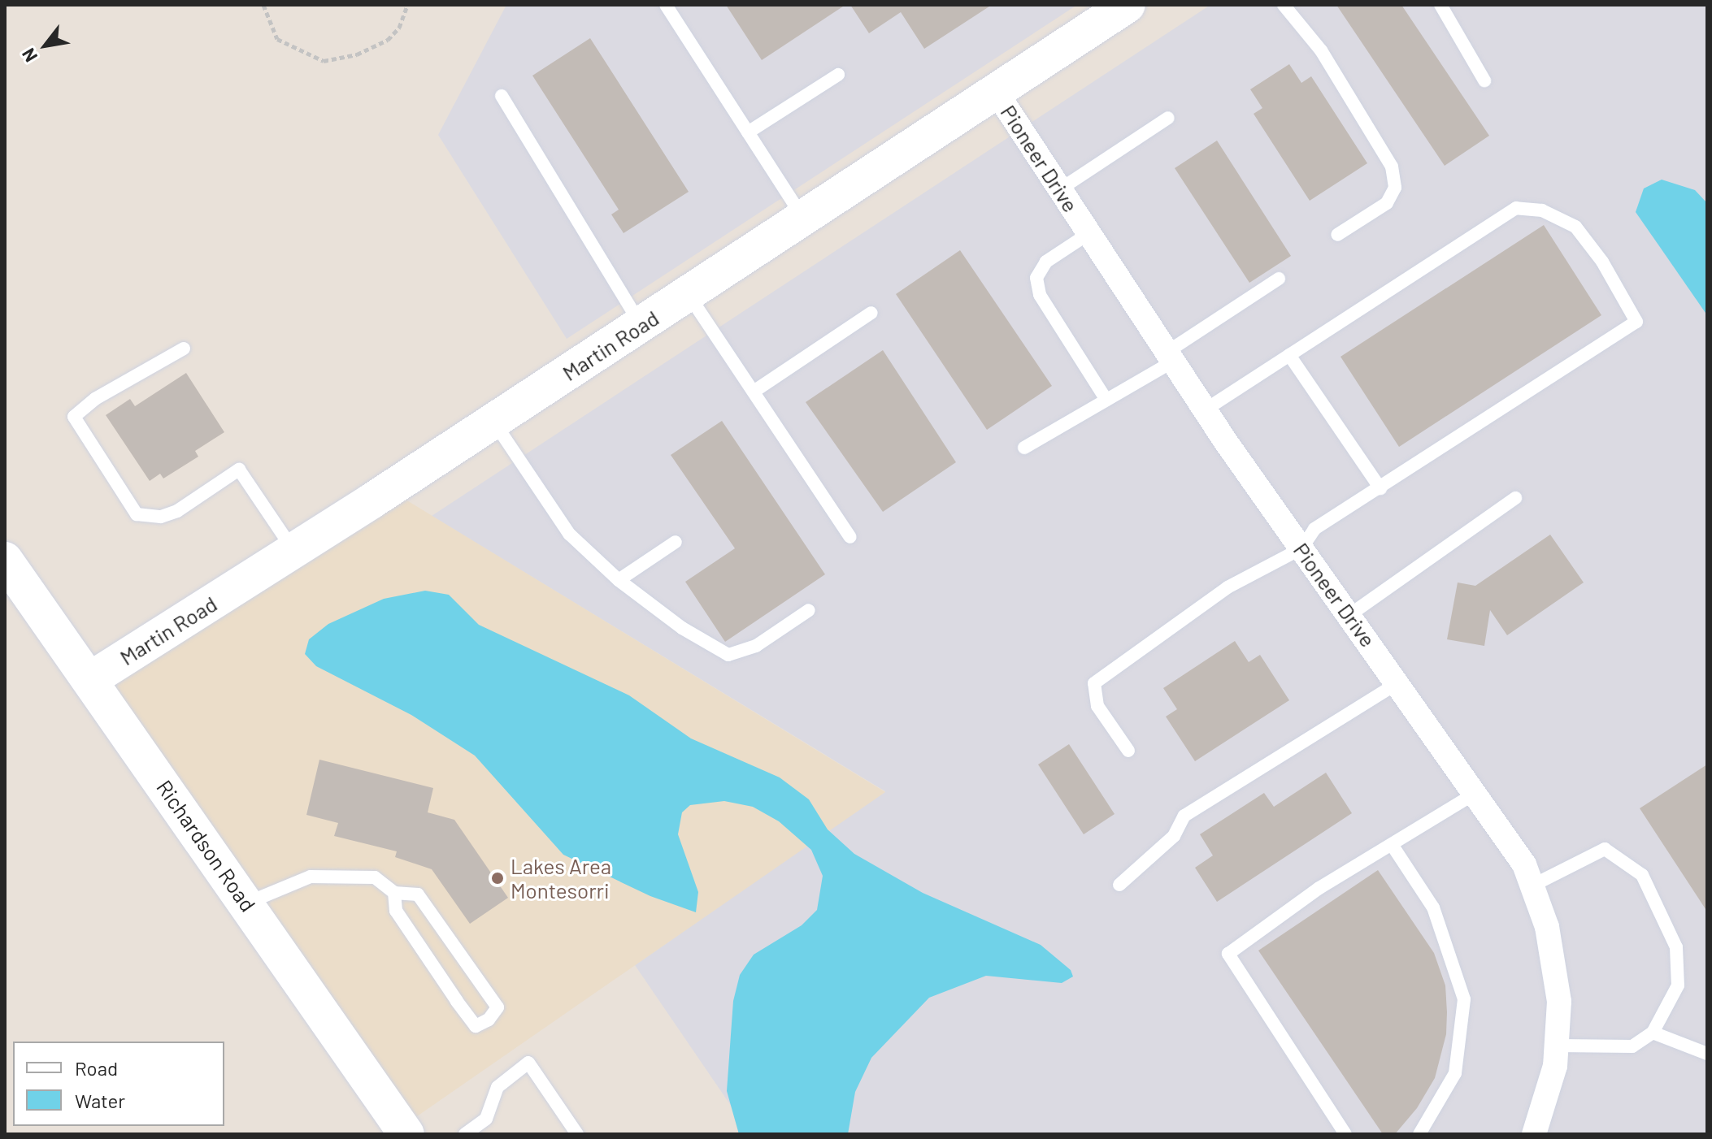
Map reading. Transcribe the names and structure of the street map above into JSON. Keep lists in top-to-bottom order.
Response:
{
  "streets": {
    "main road": ["Martin Road", "Richardson Road"],
    "street": ["Pioneer Drive"]
  },
  "crossings": [
    ["Pioneer Drive", "Martin Road"],
    ["Martin Road", "Richardson Road"]
  ],
  "places": ["Lakes Area Montesorri"],
  "legend": ["Road", "Water"],
  "north": "bottom left"
}
